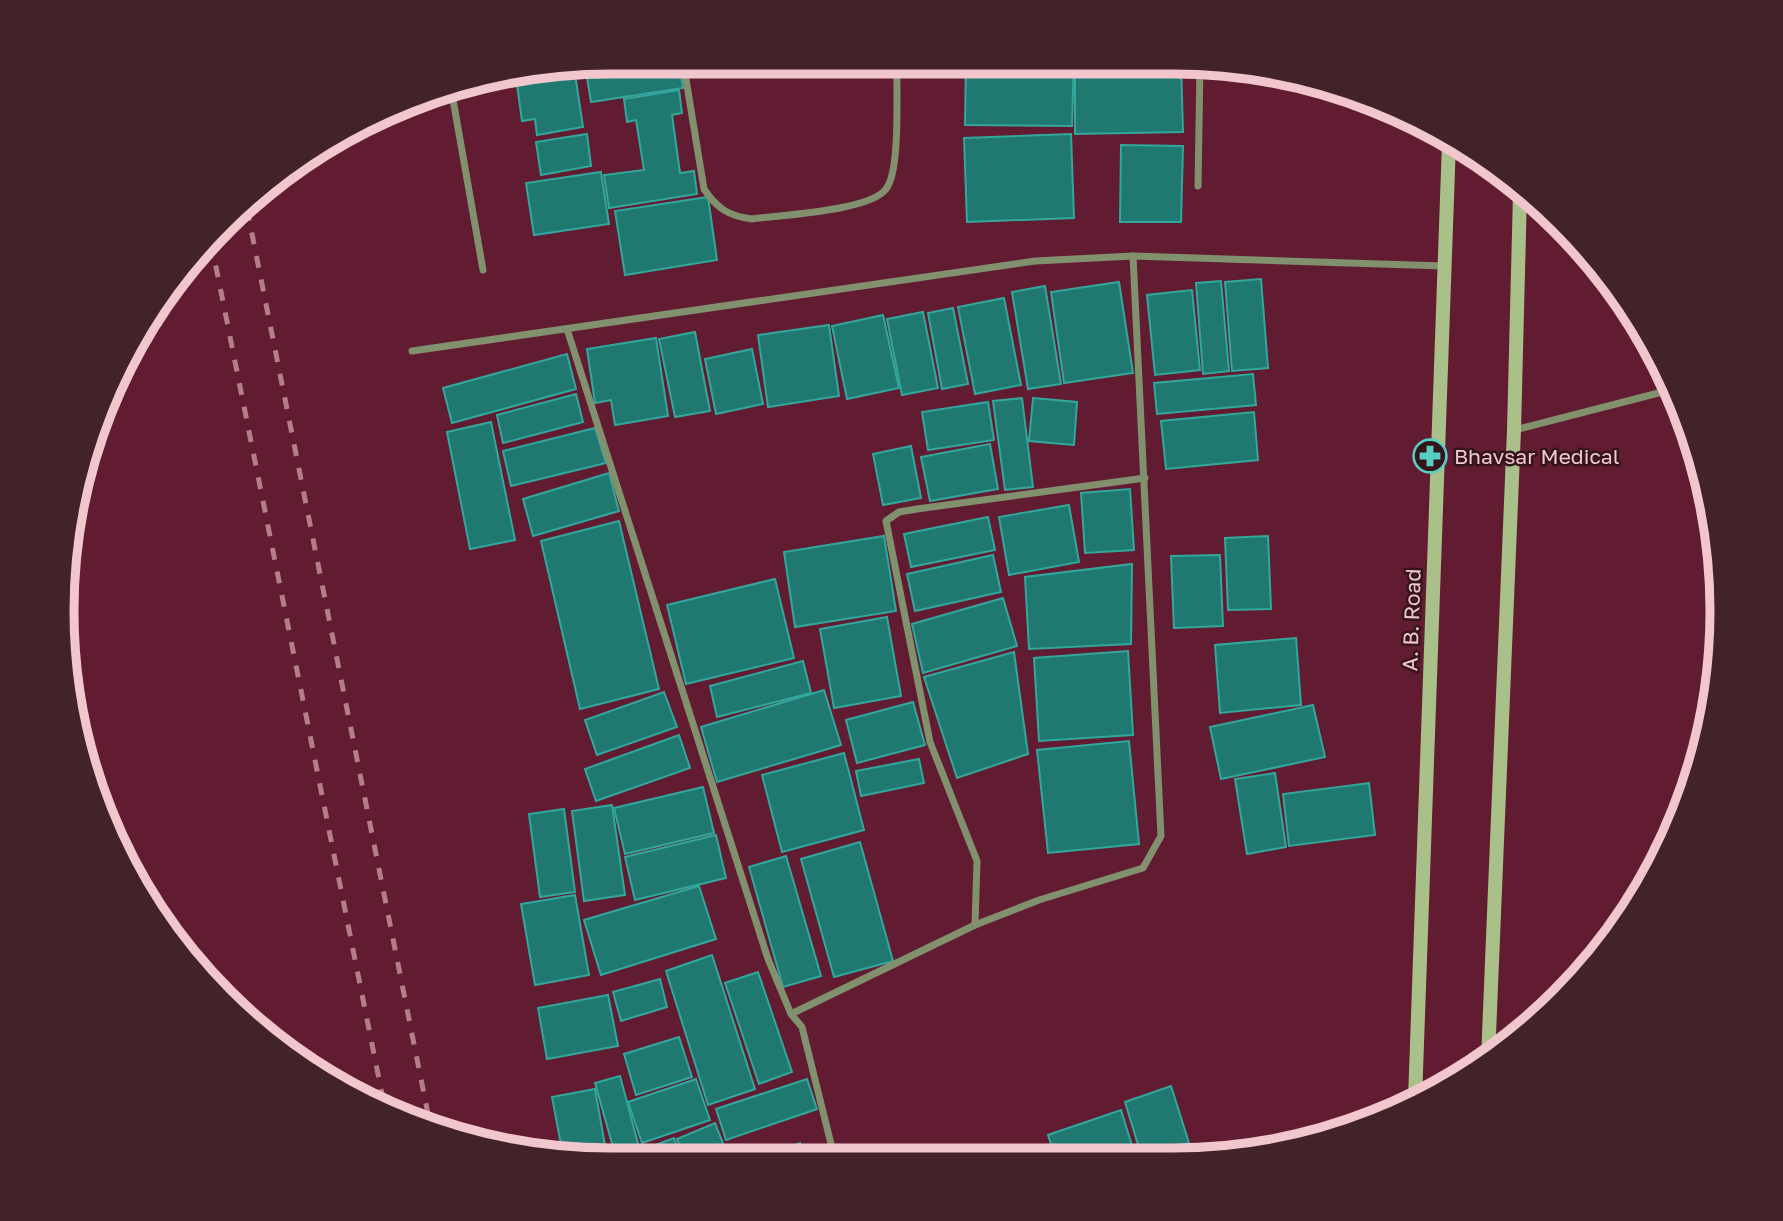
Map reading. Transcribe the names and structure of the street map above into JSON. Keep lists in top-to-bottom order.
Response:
{
  "streets": {
    "main road": ["A. B. Road"]
  },
  "places": {
    "pharmacy": ["Bhavsar Medical"]
  }
}
